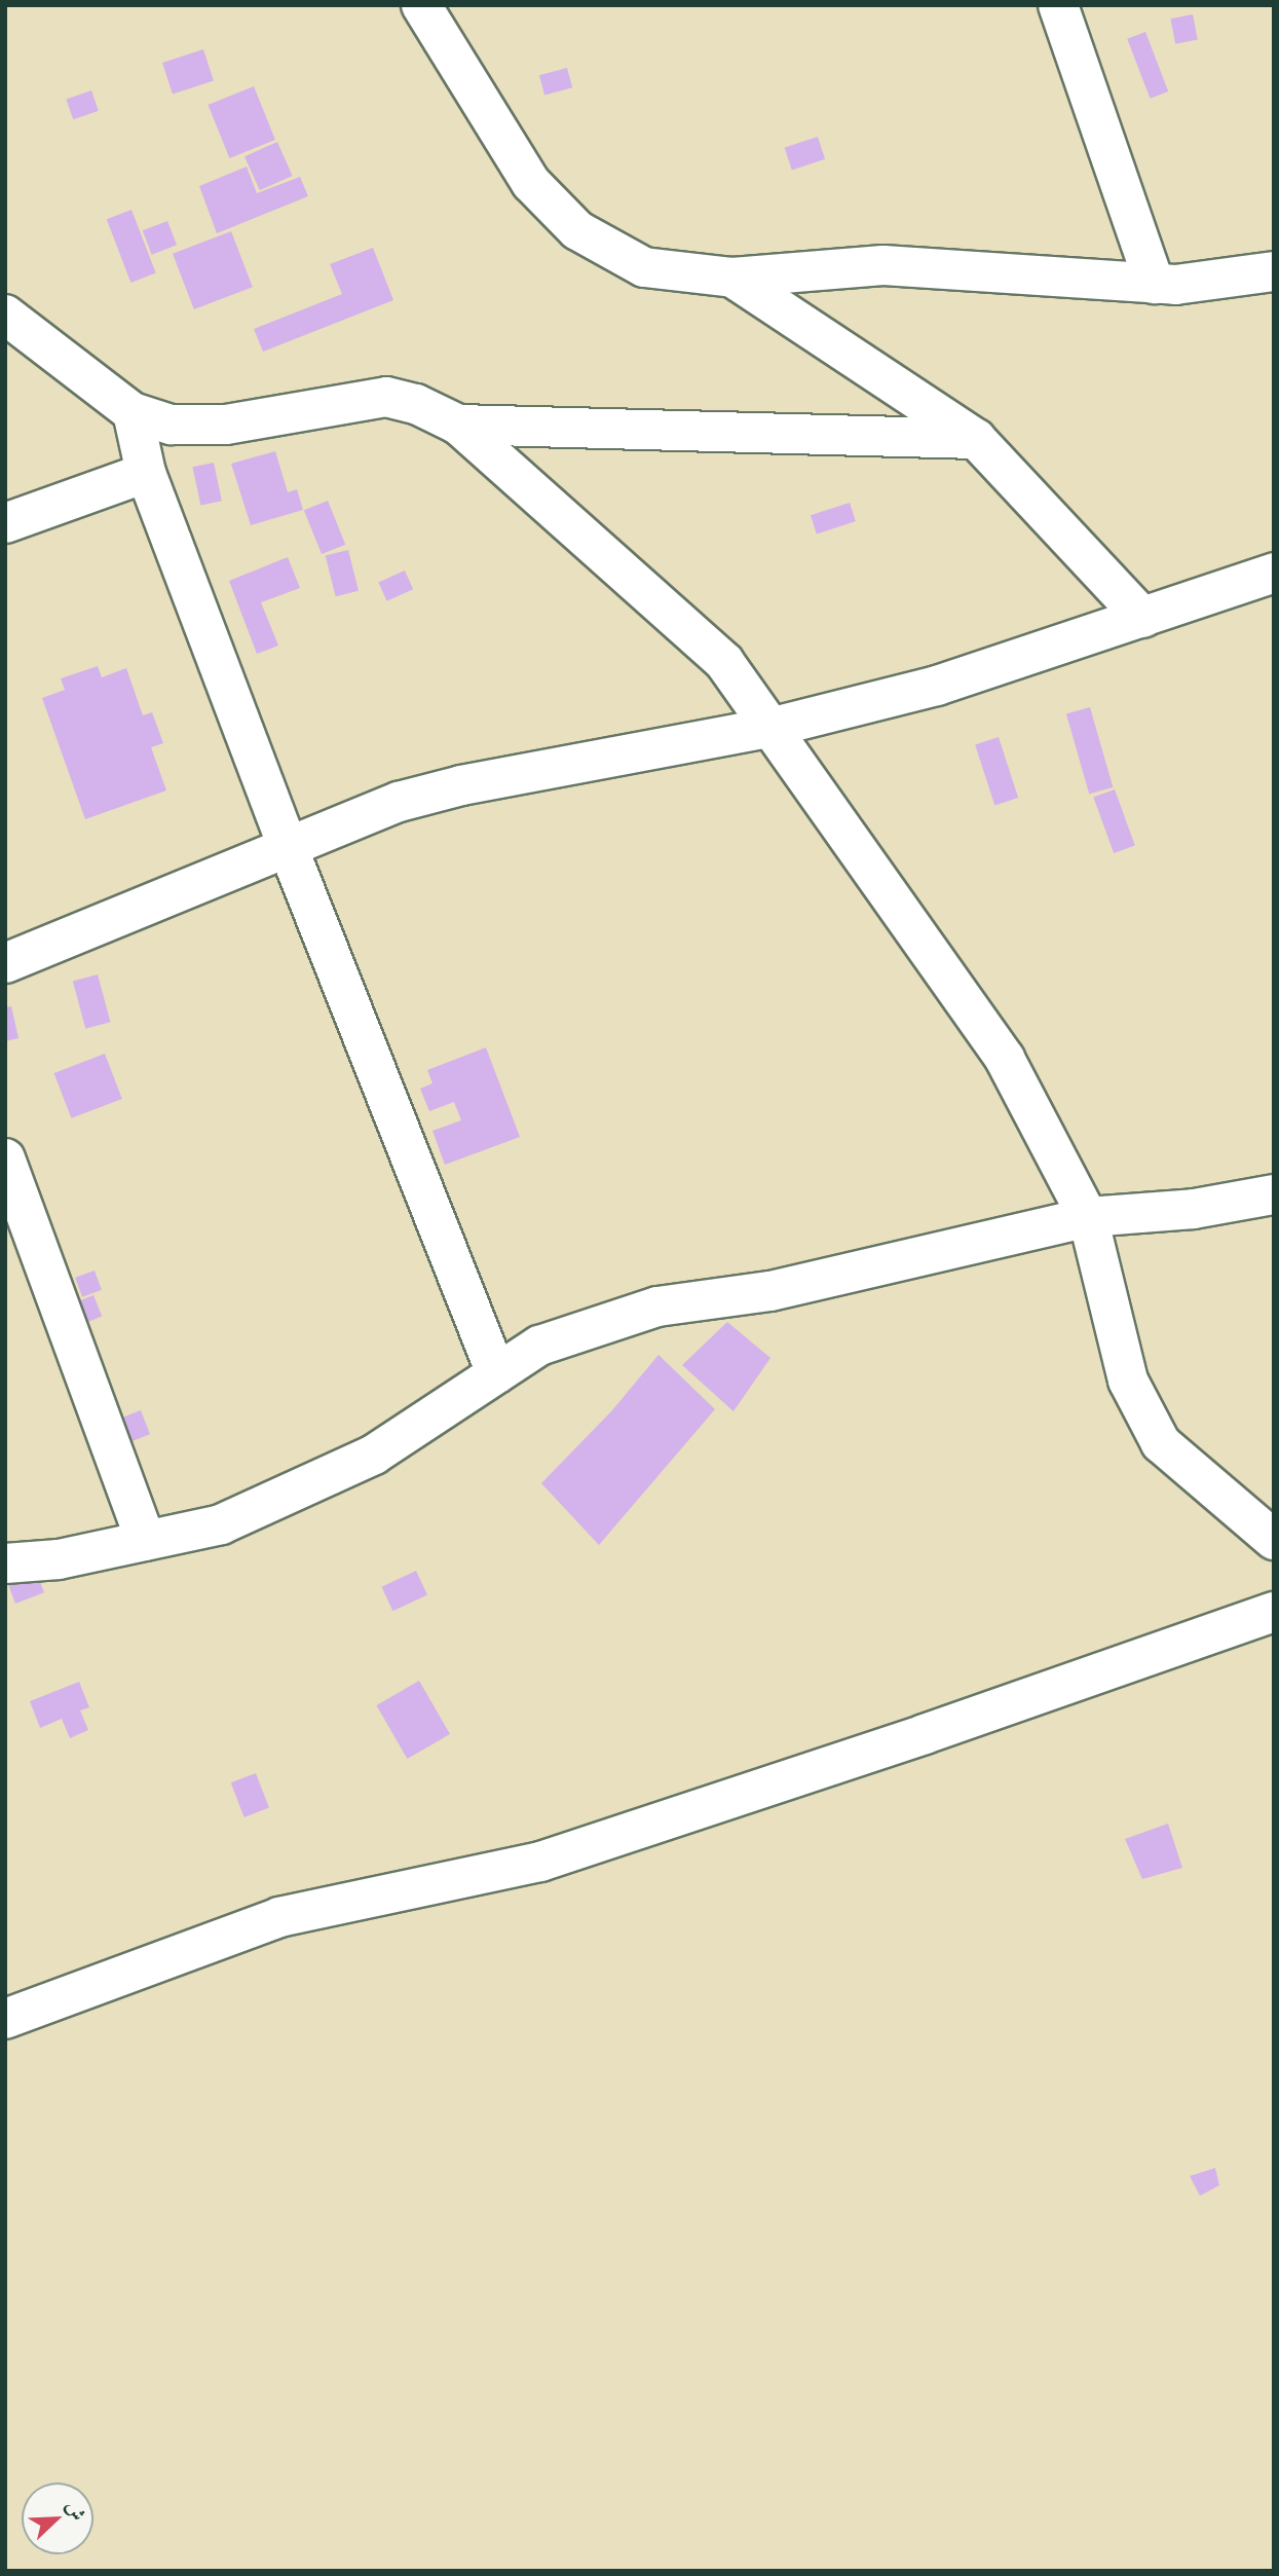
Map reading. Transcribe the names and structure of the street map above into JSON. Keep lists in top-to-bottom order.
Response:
{
  "north": "top right"
}
